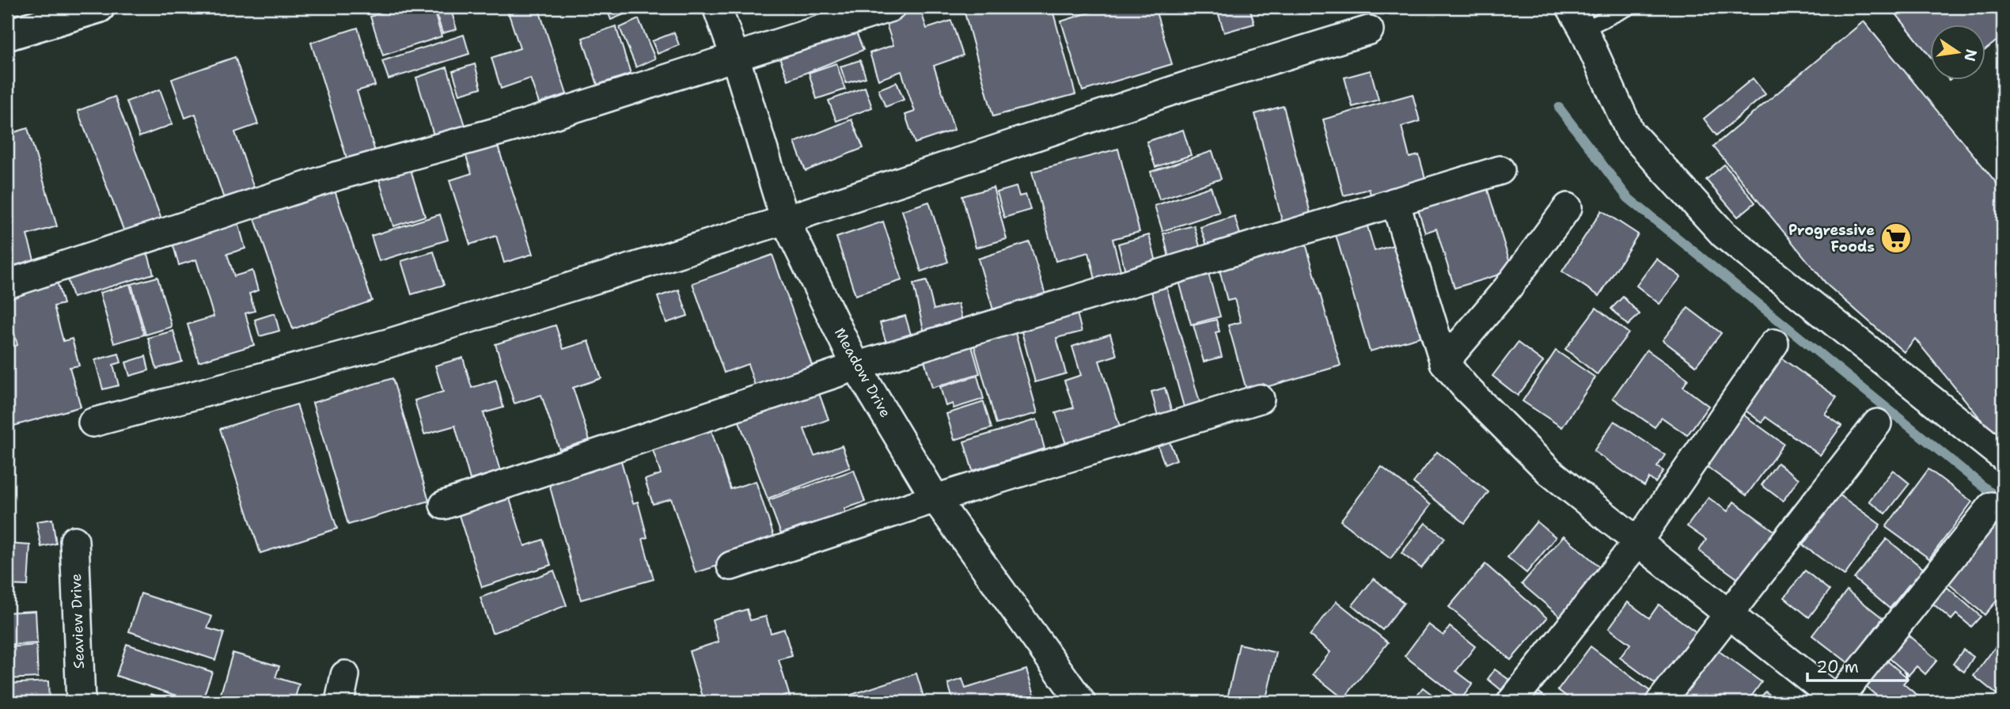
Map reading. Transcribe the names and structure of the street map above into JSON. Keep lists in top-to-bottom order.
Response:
{
  "streets": {
    "street": ["Meadow Drive", "Seaview Drive"]
  },
  "places": {
    "supermarket": ["Progressive Foods"]
  },
  "scale_bar": "20 m",
  "north": "right"
}
